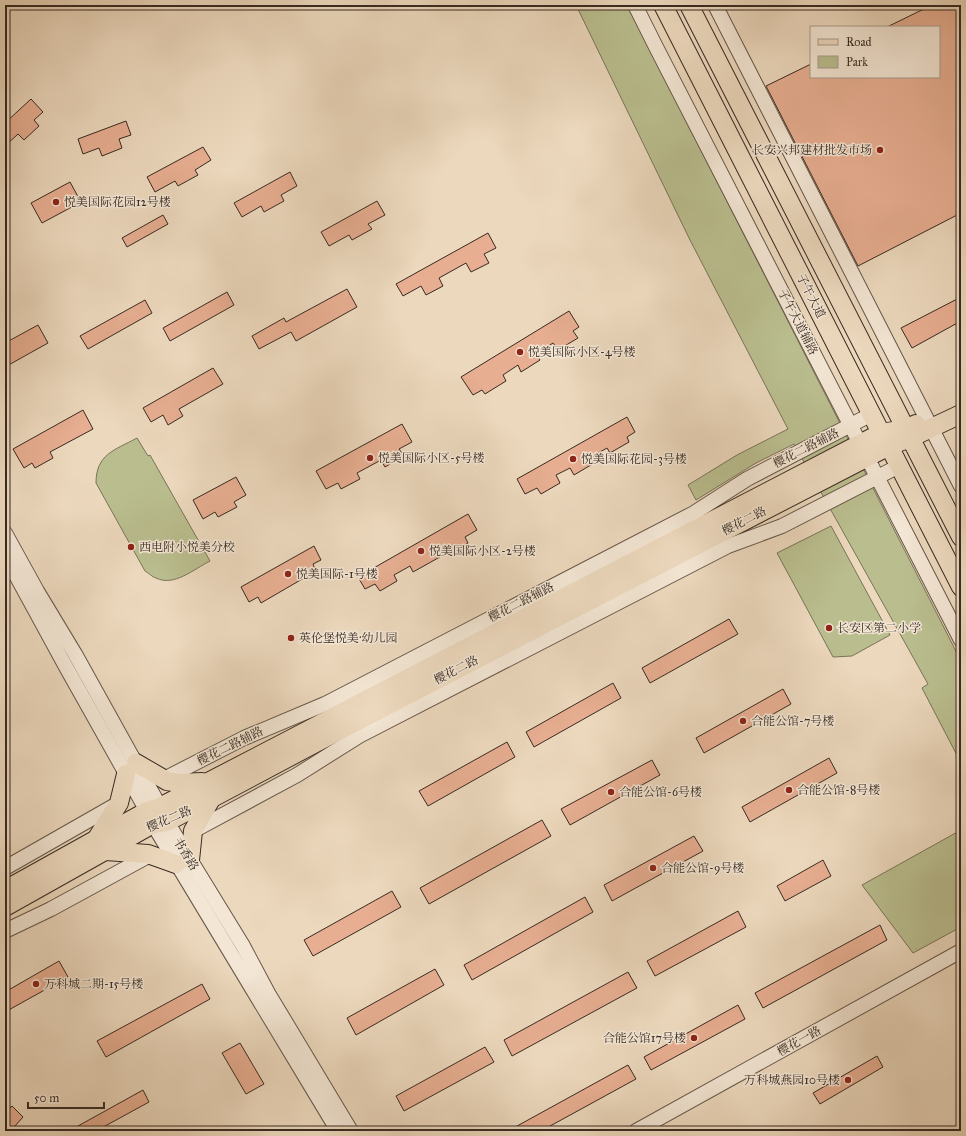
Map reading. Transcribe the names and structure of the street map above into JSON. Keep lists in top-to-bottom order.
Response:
{
  "streets": {
    "main road": ["子午大道", "樱花二路"],
    "street": [
      "子午大道辅路",
      "樱花二路辅路",
      "书香路",
      "樱花一路"
    ]
  },
  "crossings": [
    ["子午大道", "樱花二路辅路"],
    ["子午大道", "樱花二路"],
    ["子午大道辅路", "樱花二路辅路"],
    ["子午大道辅路", "樱花二路"],
    ["樱花二路", "书香路"]
  ],
  "places": [
    "长安兴邦建材批发市场",
    "悦美国际花园12号楼",
    "悦美国际小区-4号楼",
    "悦美国际小区-5号楼",
    "悦美国际花园-3号楼",
    "西电附小悦美分校",
    "悦美国际小区-2号楼",
    "悦美国际-1号楼",
    "长安区第二小学",
    "英伦堡悦美·幼儿园",
    "合能公馆-7号楼",
    "合能公馆-8号楼",
    "合能公馆-6号楼",
    "合能公馆-9号楼",
    "万科城二期-15号楼",
    "合能公馆17号楼",
    "万科城燕园10号楼"
  ],
  "legend": ["Road", "Park"],
  "scale_bar": "50 m"
}
